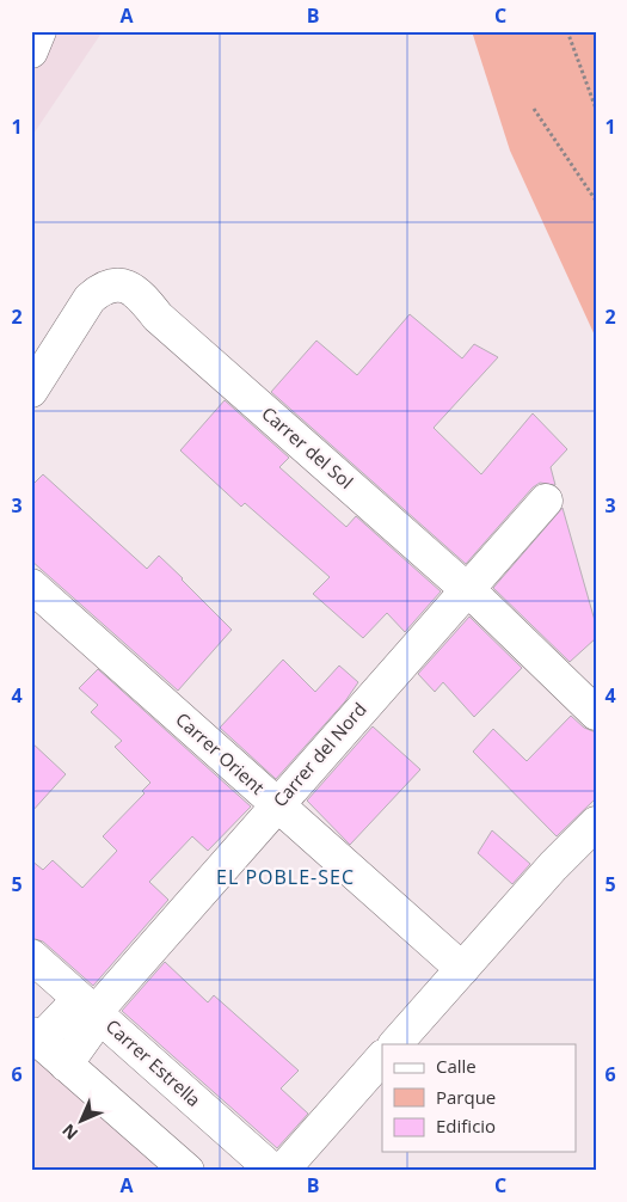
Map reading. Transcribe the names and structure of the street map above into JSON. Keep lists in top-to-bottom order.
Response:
{
  "streets": {
    "street": [
      "Carrer del Sol",
      "Carrer Orient",
      "Carrer del Nord",
      "Carrer Estrella"
    ]
  },
  "crossings": [
    ["Carrer del Sol", "Carrer del Nord"],
    ["Carrer Orient", "Carrer del Nord"],
    ["Carrer del Nord", "Carrer Estrella"]
  ],
  "districts": ["EL POBLE-SEC"],
  "legend": ["Calle", "Parque", "Edificio"],
  "north": "bottom left",
  "grid": {
    "columns": ["A", "B", "C"],
    "rows": [
      "1",
      "2",
      "3",
      "4",
      "5",
      "6"
    ]
  }
}
